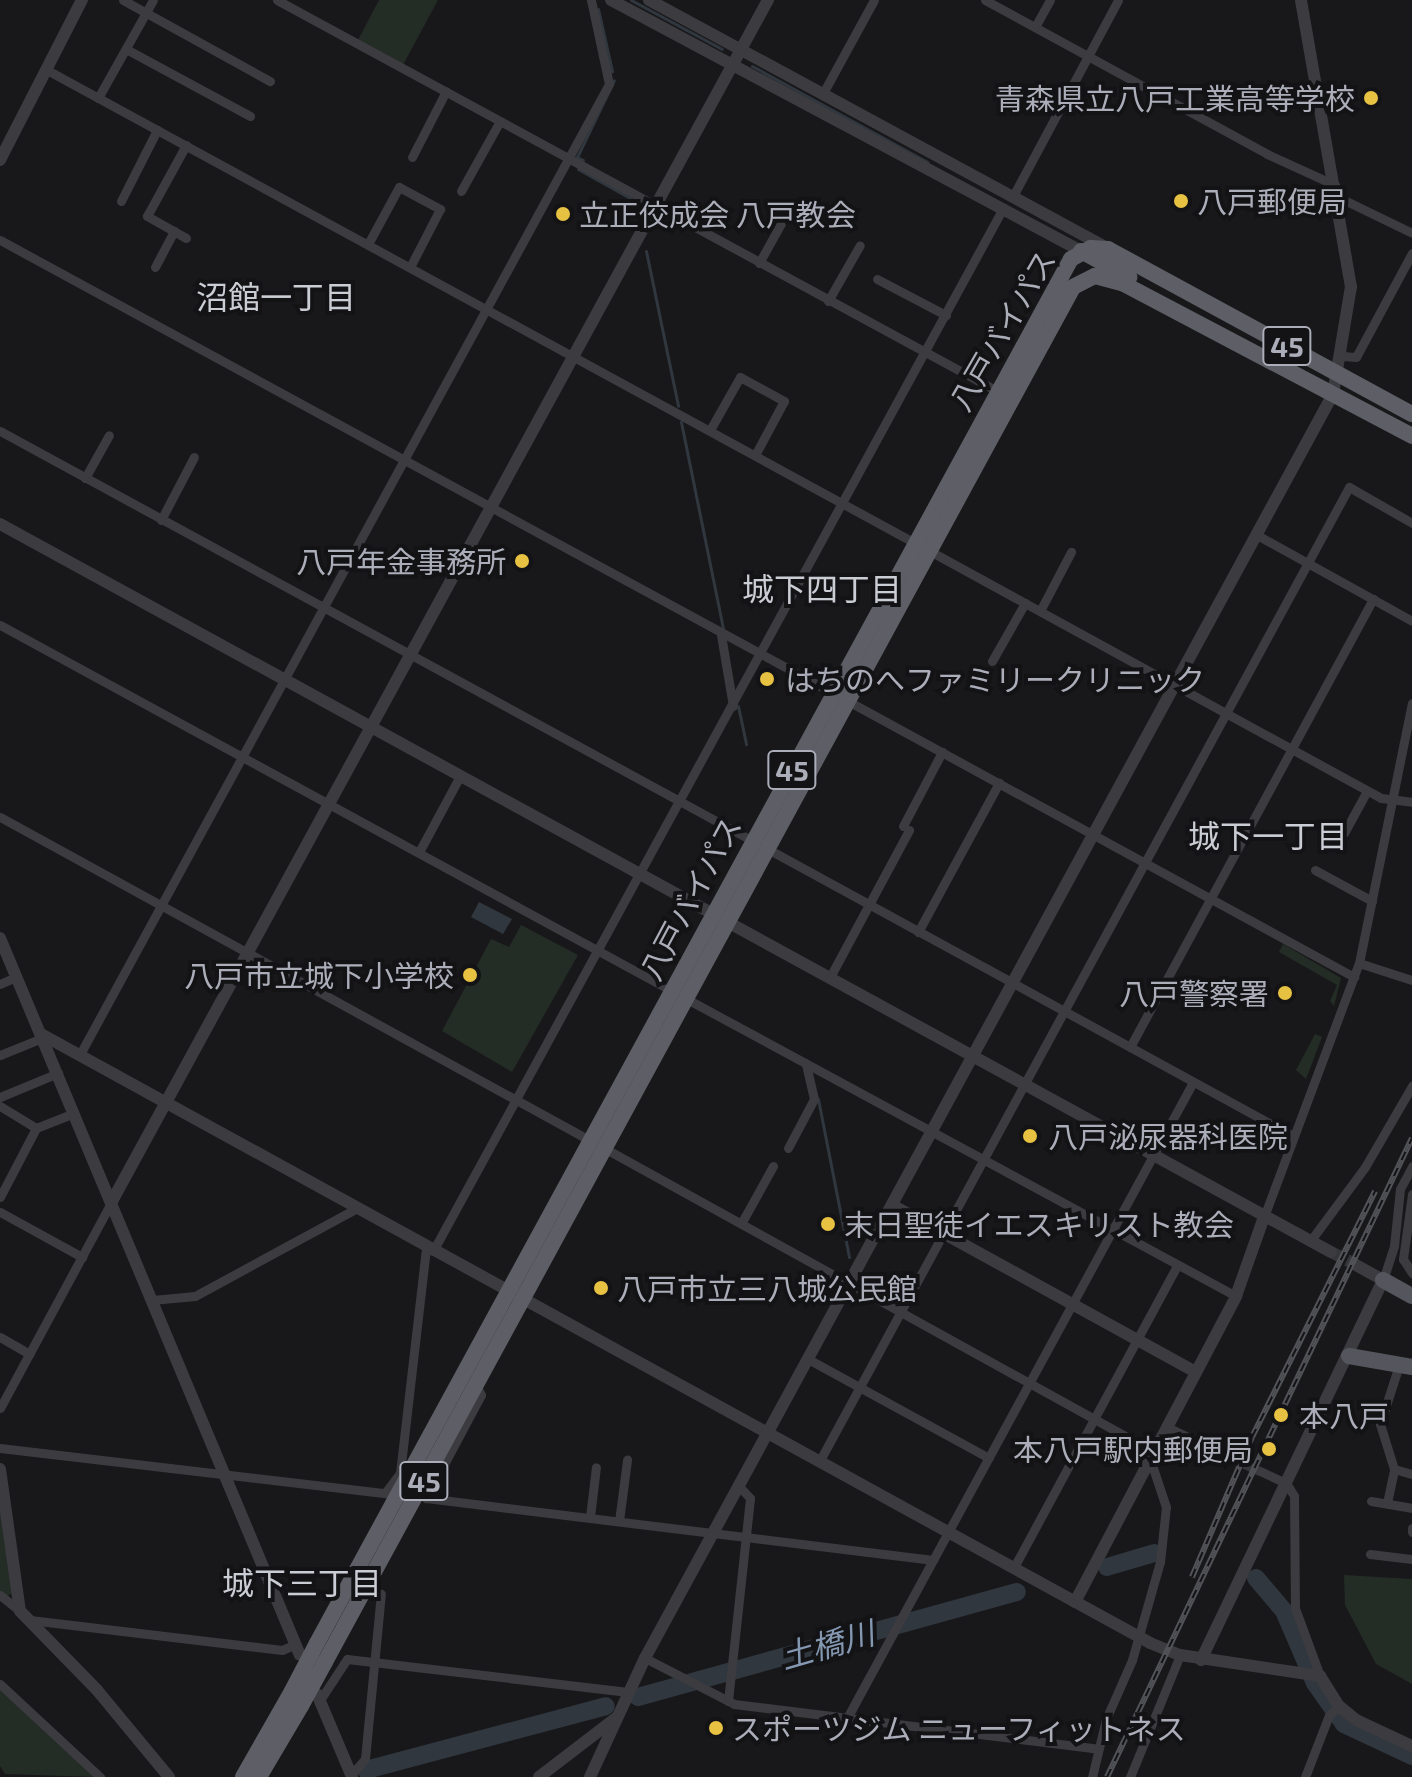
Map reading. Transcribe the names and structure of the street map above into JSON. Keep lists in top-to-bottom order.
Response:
{
  "streets": {
    "highway": ["八戸バイパス", "45"]
  },
  "crossings": [
    ["八戸バイパス", "45"]
  ],
  "districts": [
    "沼館一丁目",
    "城下四丁目",
    "城下一丁目",
    "城下三丁目"
  ],
  "water": ["土橋川"],
  "places": [
    "青森県立八戸工業高等学校",
    "八戸郵便局",
    "立正佼成会 八戸教会",
    "八戸年金事務所",
    "はちのへファミリークリニック",
    "八戸市立城下小学校",
    "八戸警察署",
    "八戸泌尿器科医院",
    "末日聖徒イエスキリスト教会",
    "八戸市立三八城公民館",
    "本八戸",
    "本八戸駅内郵便局",
    "スポーツジム ニューフィットネス"
  ]
}
